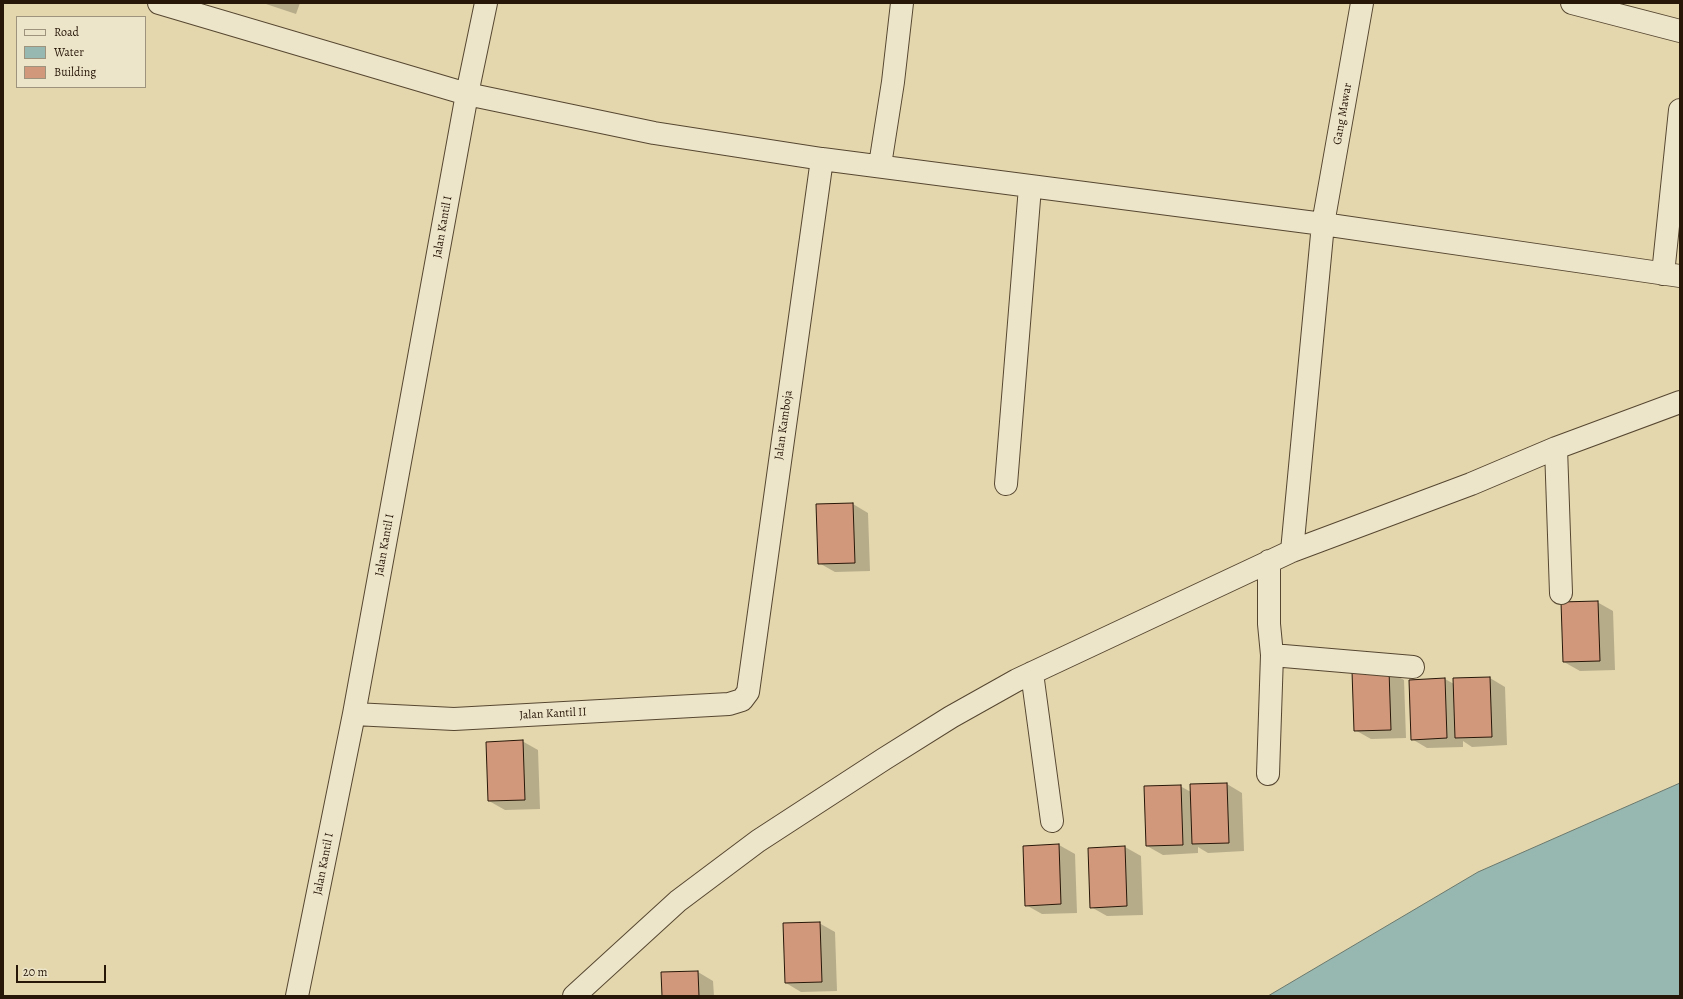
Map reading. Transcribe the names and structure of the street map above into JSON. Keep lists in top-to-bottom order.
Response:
{
  "streets": {
    "street": [
      "Gang Mawar",
      "Jalan Kantil I",
      "Jalan Kamboja",
      "Jalan Kantil II"
    ]
  },
  "crossings": [
    ["Jalan Kantil I", "Jalan Kantil II"],
    ["Jalan Kamboja", "Jalan Kantil II"]
  ],
  "legend": ["Road", "Water", "Building"],
  "scale_bar": "20 m"
}
